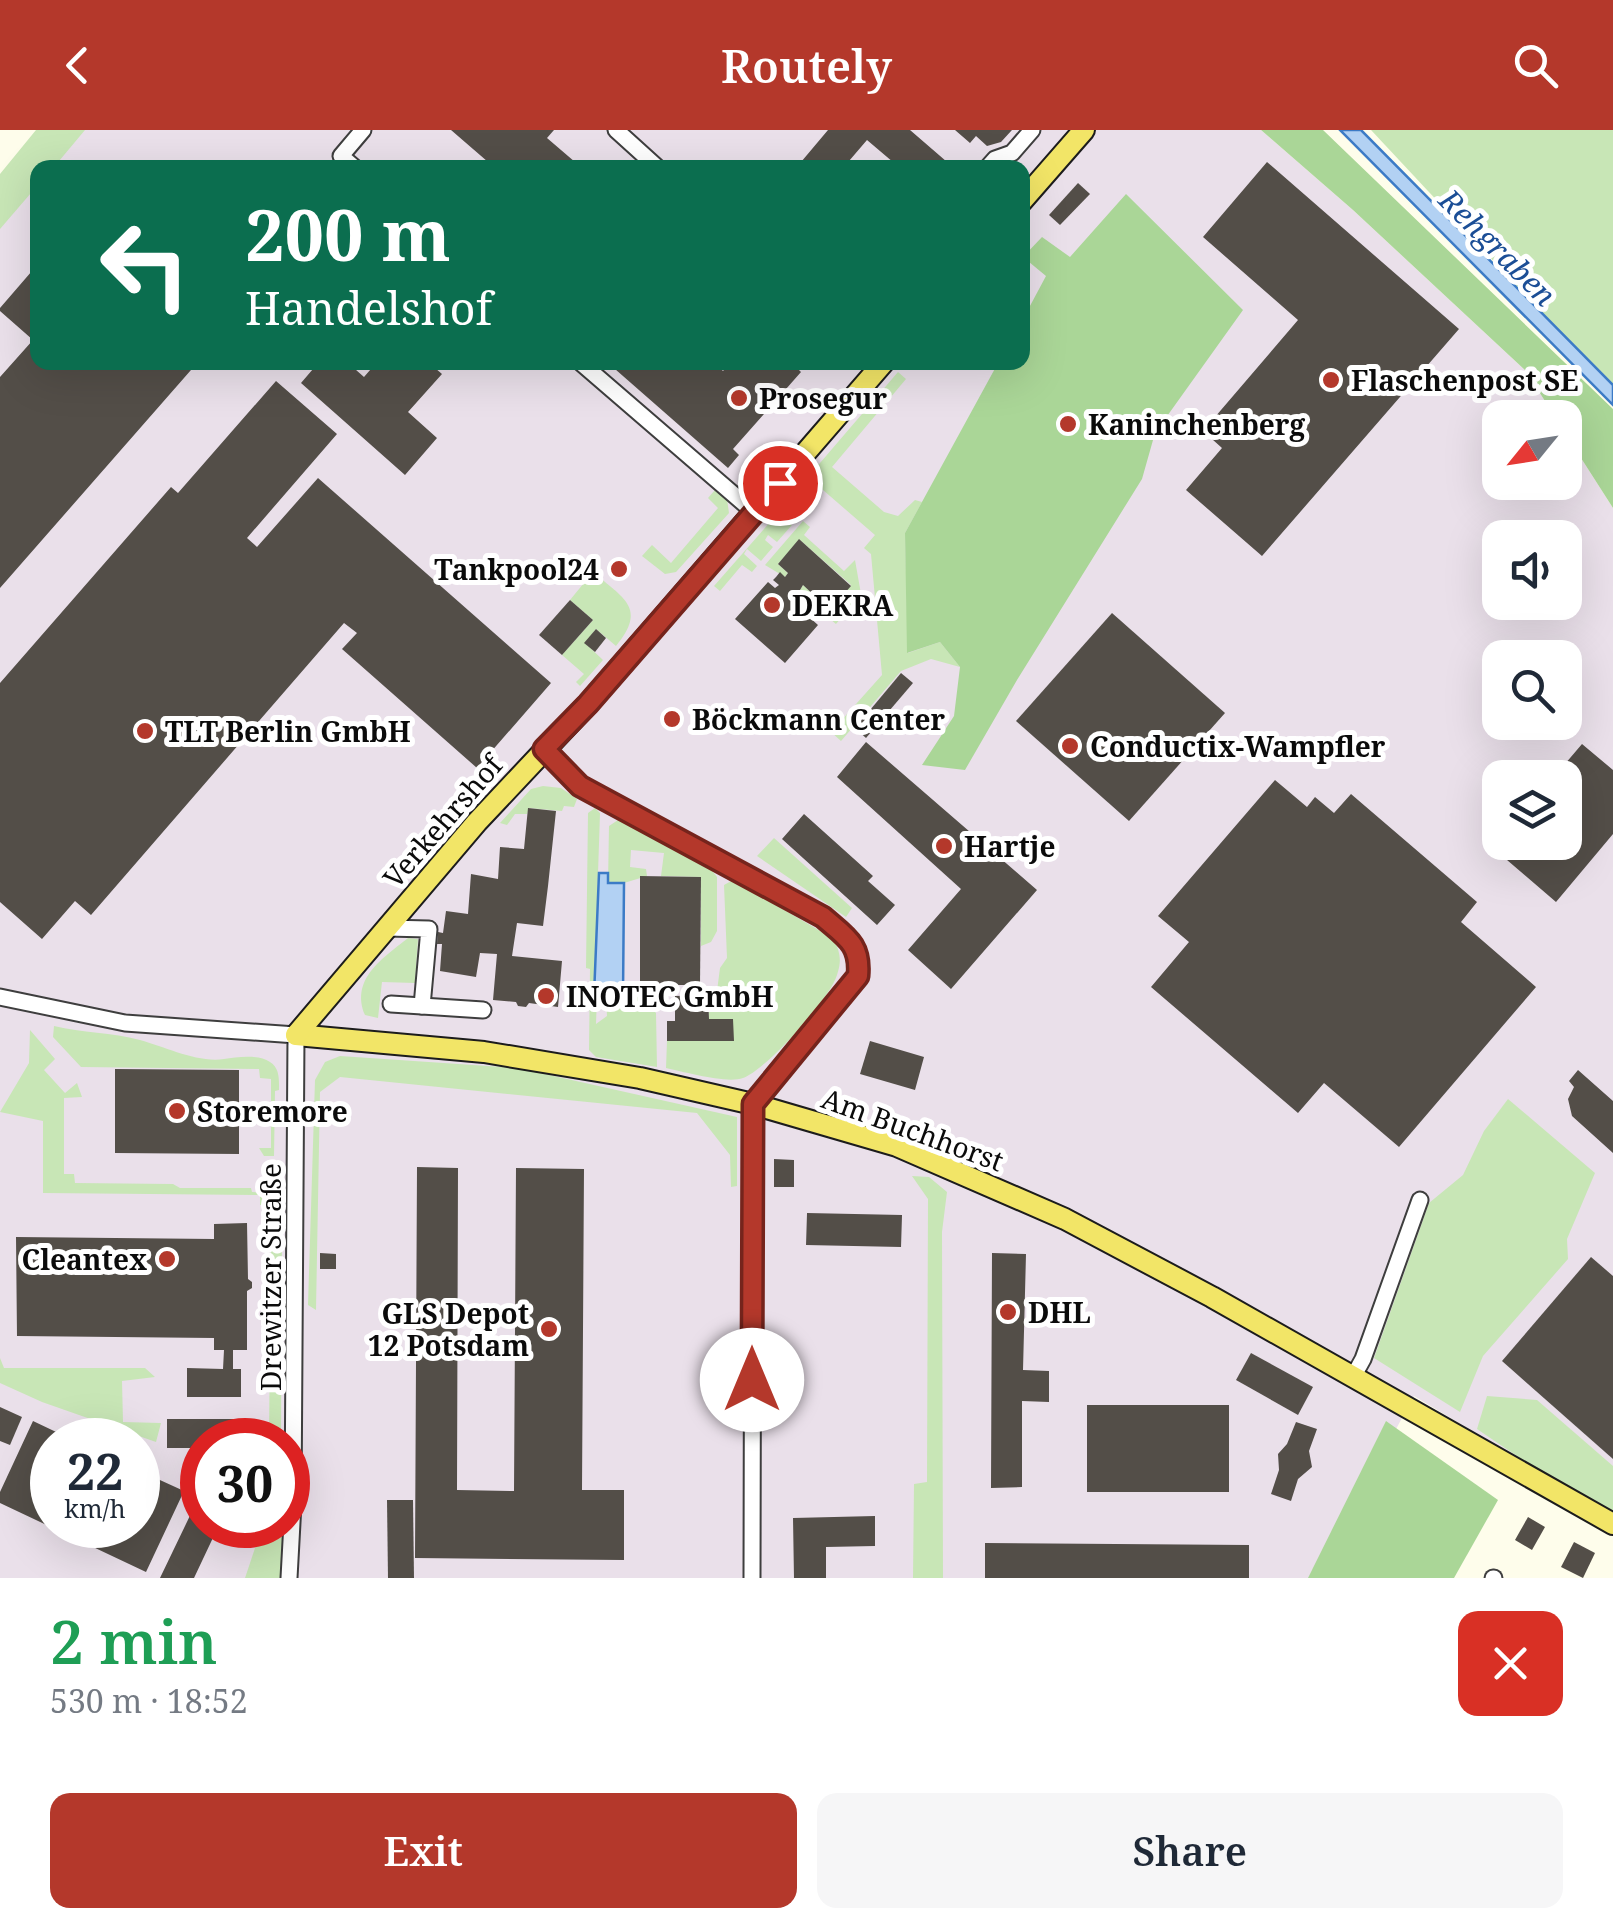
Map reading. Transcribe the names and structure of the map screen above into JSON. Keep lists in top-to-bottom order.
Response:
{
  "streets": {
    "main road": ["Verkehrshof", "Am Buchhorst"],
    "street": ["Drewitzer Straße"]
  },
  "crossings": [
    ["Verkehrshof", "Am Buchhorst"],
    ["Verkehrshof", "Drewitzer Straße"],
    ["Am Buchhorst", "Drewitzer Straße"]
  ],
  "water": ["Rehgraben"],
  "places": [
    "Flaschenpost SE",
    "Prosegur",
    "Kaninchenberg",
    "Tankpool24",
    "DEKRA",
    "Böckmann Center",
    "TLT Berlin GmbH",
    "Conductix-Wampfler",
    "Hartje",
    "INOTEC GmbH",
    "Storemore",
    "Cleantex",
    "DHL",
    "GLS Depot 12 Potsdam"
  ],
  "north": "bottom left",
  "page": {
    "header": "Routely",
    "turn": ["200 m", "Handelshof"],
    "speed": "22 km/h",
    "limit": "30",
    "heading": ["2 min", "530 m · 18:52"],
    "buttons": ["Exit", "Share"]
  }
}
